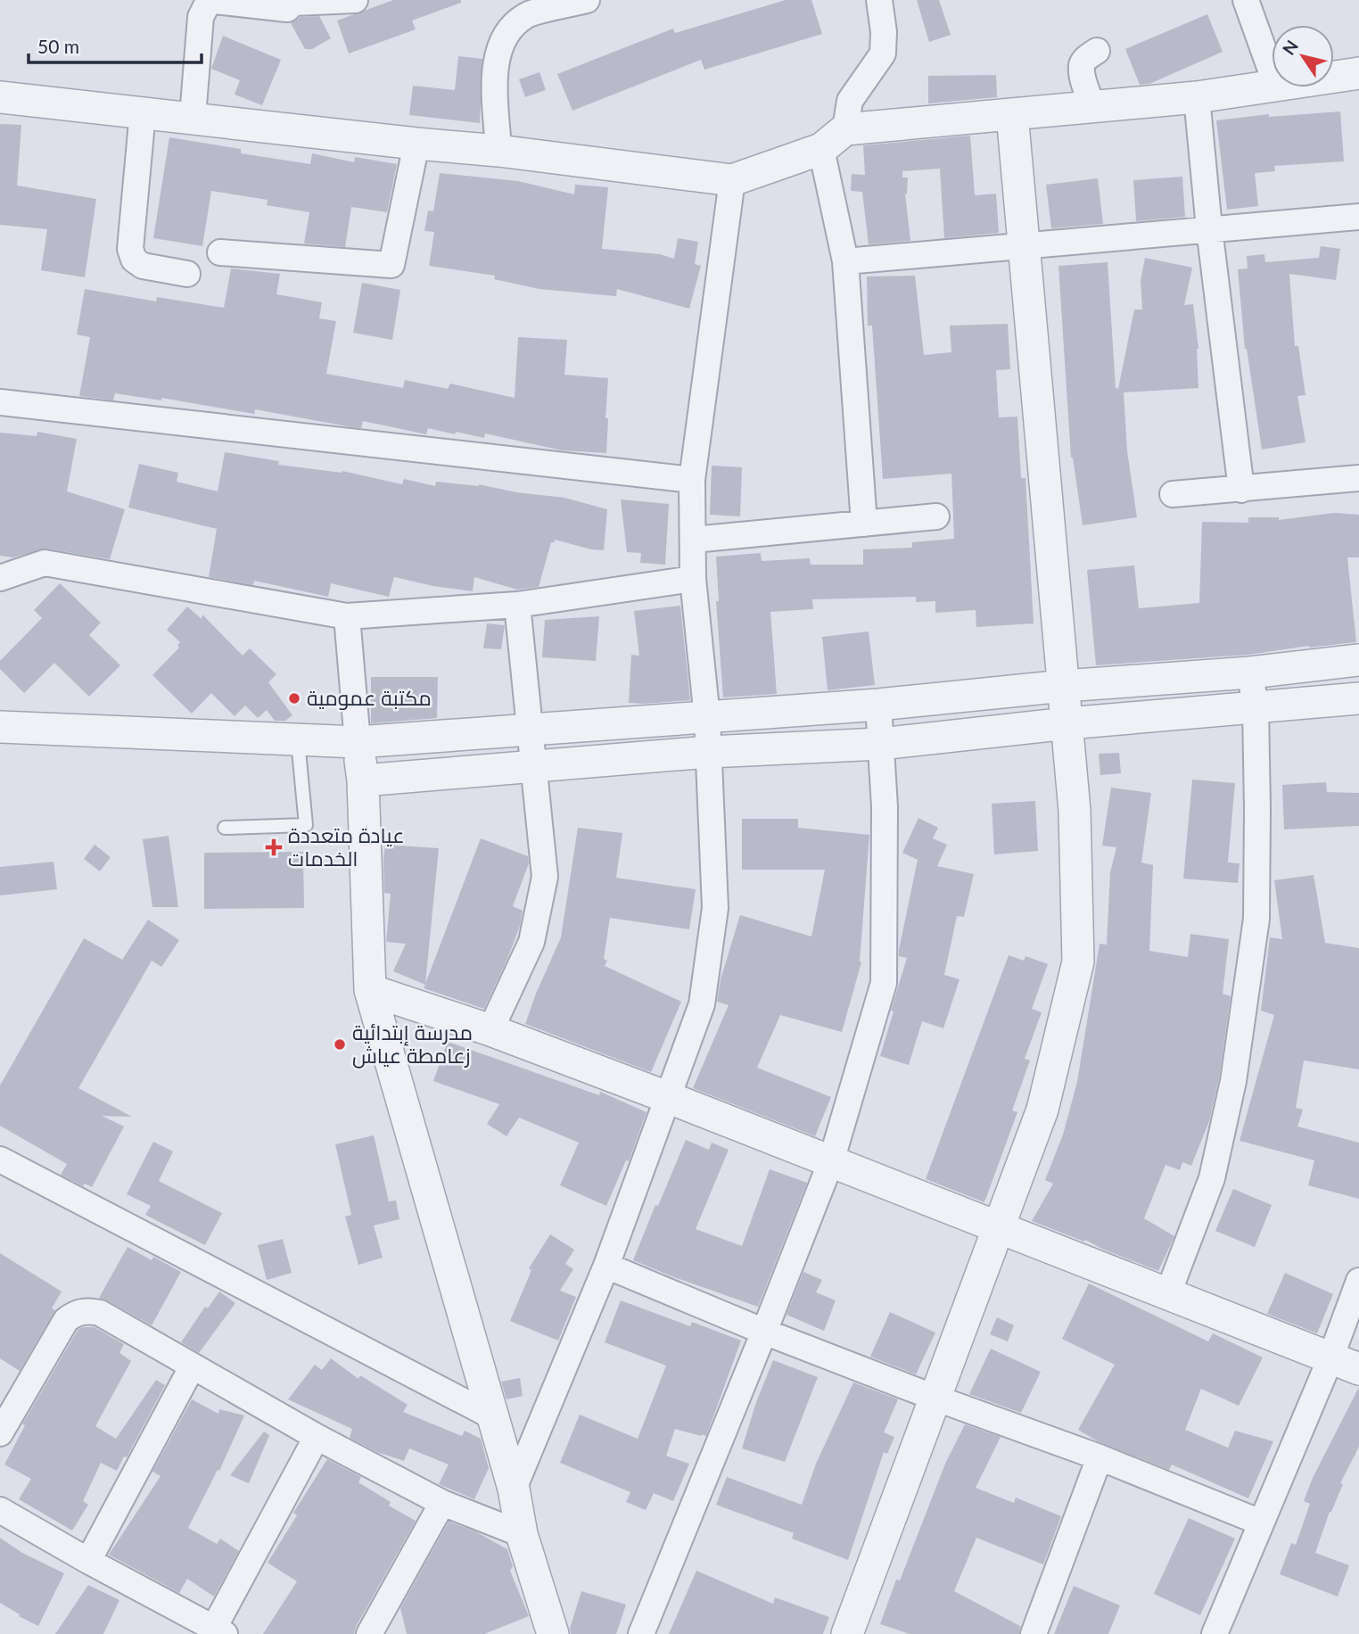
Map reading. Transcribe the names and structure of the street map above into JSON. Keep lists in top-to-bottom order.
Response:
{
  "places": {
    "other": ["مكتبة عمومية", "مدرسة إبتدائية زعامطة عياش"],
    "health": ["عيادة متعددة الخدمات"]
  },
  "scale_bar": "50 m",
  "north": "top left"
}
